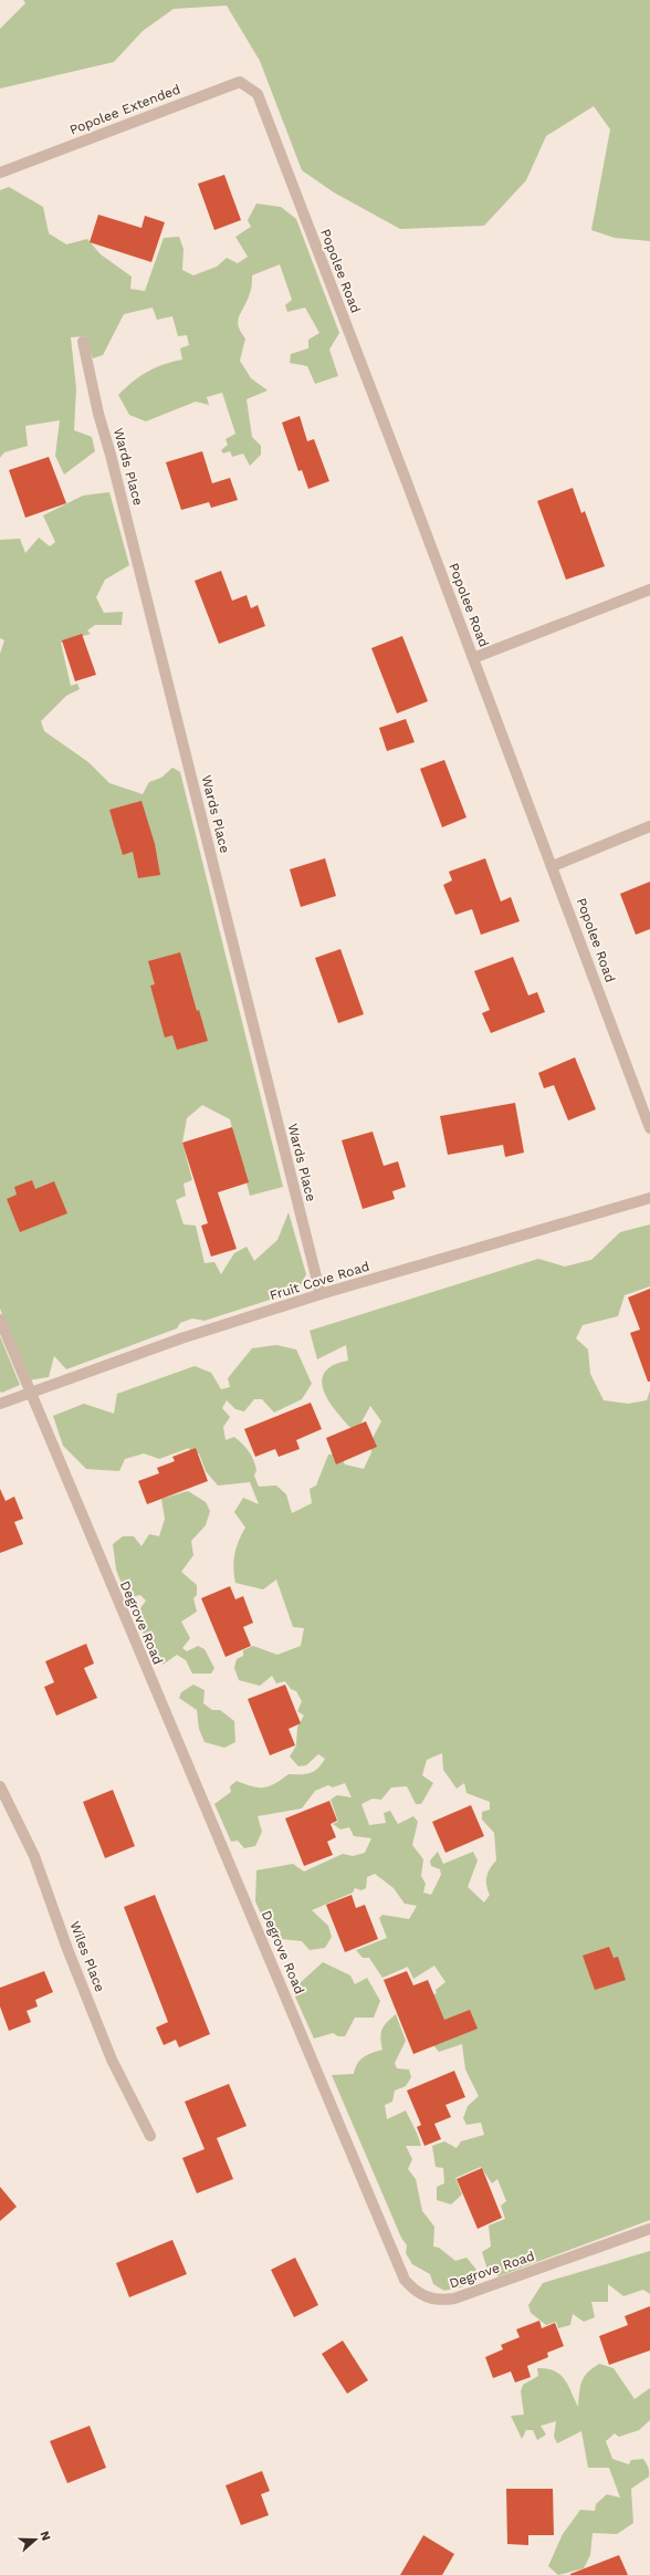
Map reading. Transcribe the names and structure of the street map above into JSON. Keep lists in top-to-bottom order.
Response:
{
  "streets": {
    "street": [
      "Popolee Extended",
      "Popolee Road",
      "Wards Place",
      "Fruit Cove Road",
      "Degrove Road",
      "Wiles Place"
    ]
  },
  "crossings": [
    ["Popolee Extended", "Popolee Road"],
    ["Wards Place", "Fruit Cove Road"],
    ["Fruit Cove Road", "Degrove Road"]
  ],
  "north": "right"
}
